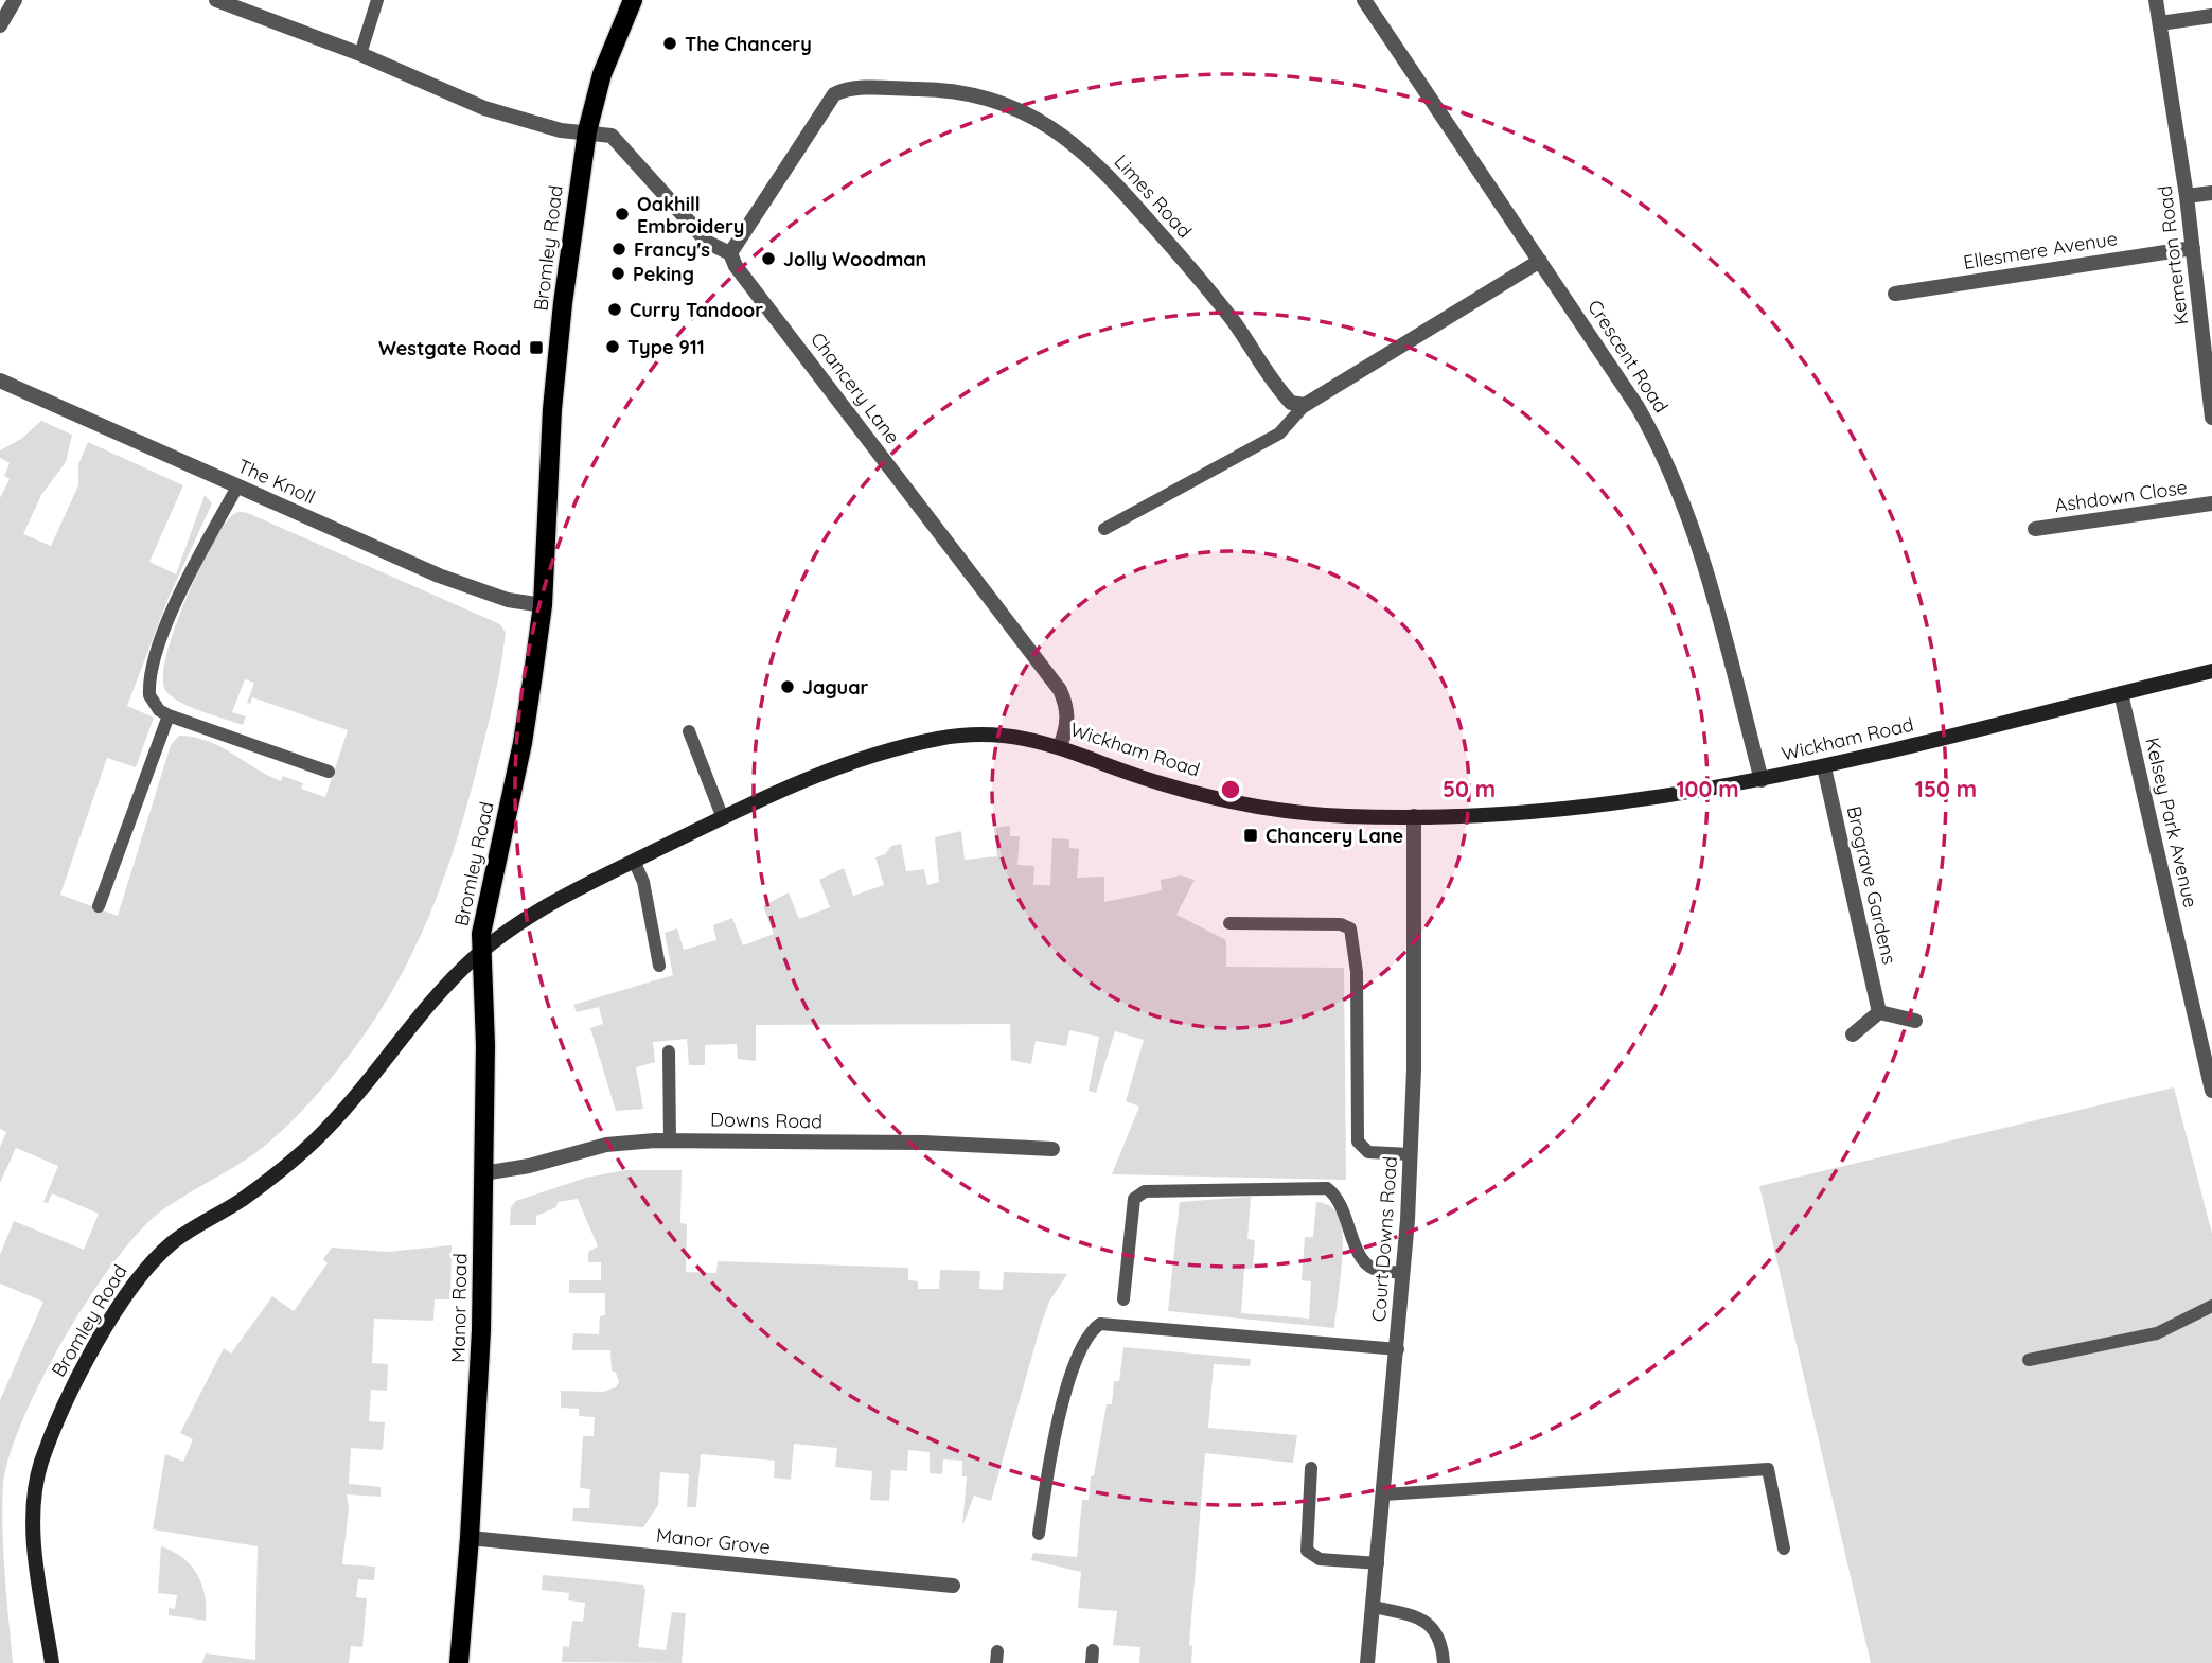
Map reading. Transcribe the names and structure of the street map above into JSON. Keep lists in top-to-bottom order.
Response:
{
  "streets": {
    "main road": ["Bromley Road", "Wickham Road", "Manor Road"],
    "street": [
      "Limes Road",
      "Ellesmere Avenue",
      "Kemerton Road",
      "Crescent Road",
      "Chancery Lane",
      "The Knoll",
      "Ashdown Close",
      "Kelsey Park Avenue",
      "Brograve Gardens",
      "Downs Road",
      "Court Downs Road",
      "Manor Grove"
    ]
  },
  "crossings": [
    ["Limes Road", "Chancery Lane"],
    ["Bromley Road", "Chancery Lane"],
    ["Bromley Road", "The Knoll"],
    ["Bromley Road", "Wickham Road"],
    ["Bromley Road", "Manor Road"],
    ["Ellesmere Avenue", "Kemerton Road"],
    ["Crescent Road", "Wickham Road"],
    ["Chancery Lane", "Wickham Road"],
    ["Wickham Road", "Kelsey Park Avenue"],
    ["Wickham Road", "Brograve Gardens"],
    ["Wickham Road", "Court Downs Road"],
    ["Wickham Road", "Manor Road"],
    ["Downs Road", "Manor Road"],
    ["Manor Road", "Manor Grove"]
  ],
  "places": {
    "other": [
      "The Chancery",
      "Oakhill Embroidery",
      "Francy's",
      "Jolly Woodman",
      "Peking",
      "Curry Tandoor",
      "Type 911",
      "Jaguar"
    ],
    "transit": ["Westgate Road", "Chancery Lane"]
  },
  "rings": ["50 m", "100 m", "150 m"]
}
